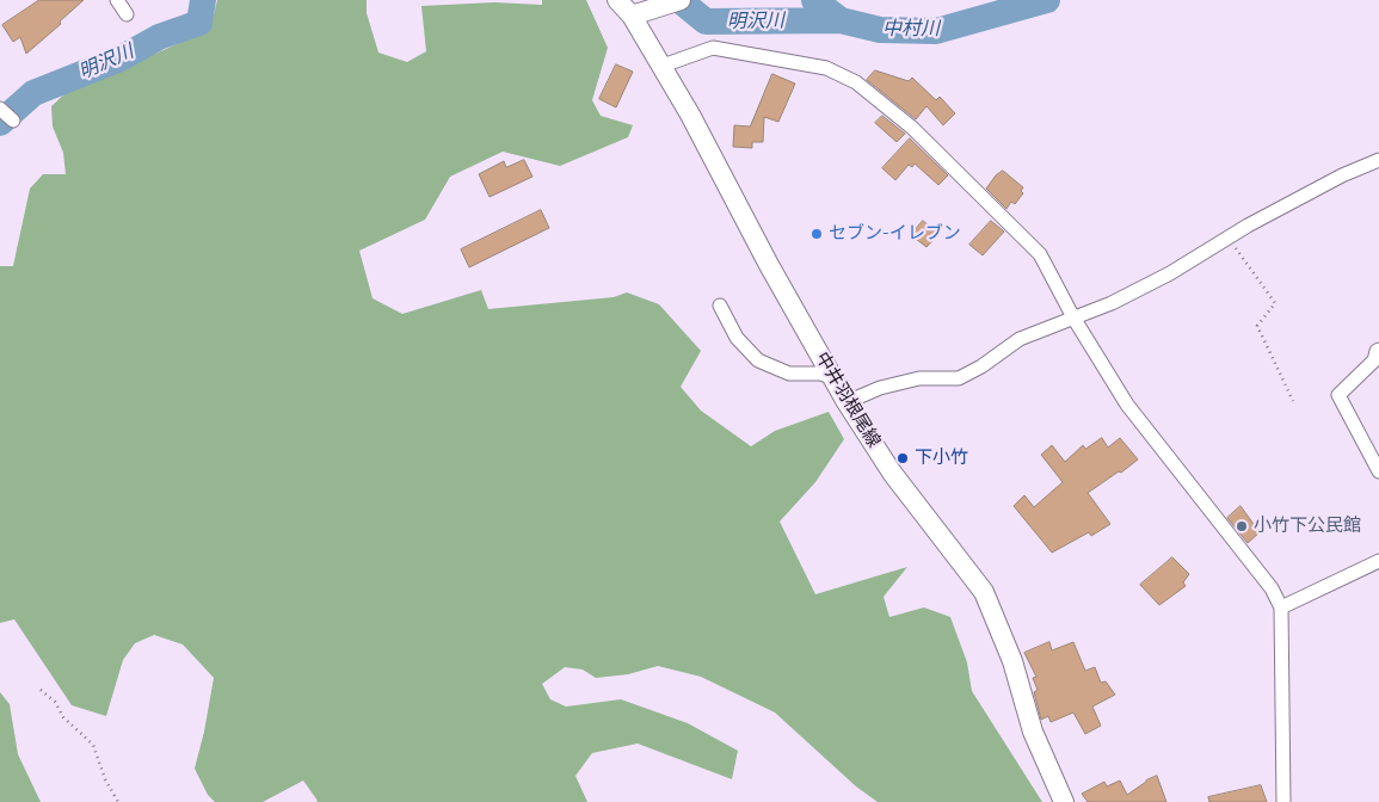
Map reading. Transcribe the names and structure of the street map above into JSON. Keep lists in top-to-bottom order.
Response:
{
  "streets": {
    "main road": ["中井羽根尾線"]
  },
  "water": ["明沢川", "中村川"],
  "places": ["セブン-イレブン", "下小竹", "小竹下公民館"]
}
